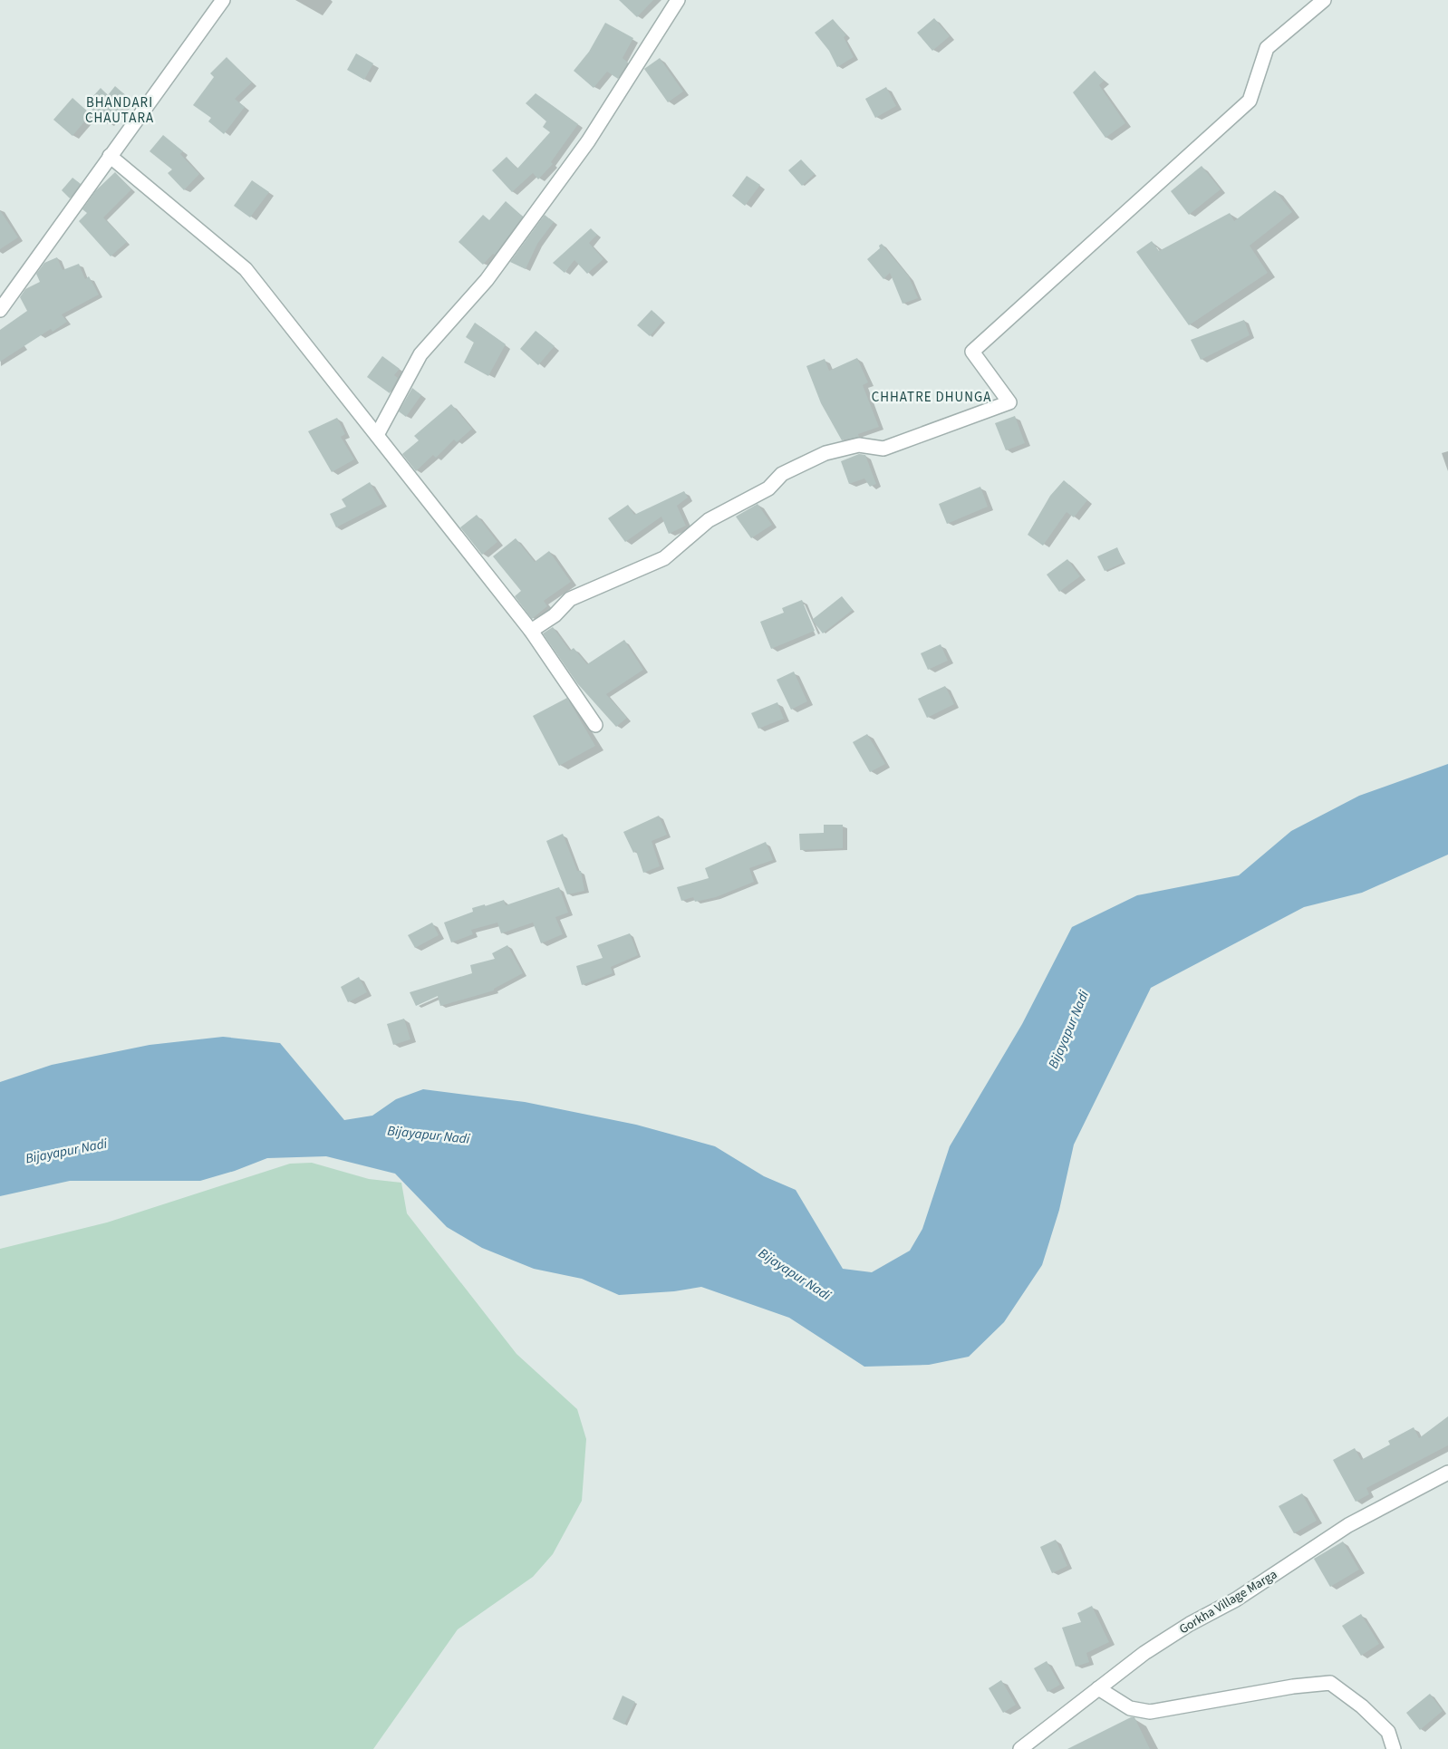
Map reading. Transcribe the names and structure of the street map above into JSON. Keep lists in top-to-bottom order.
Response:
{
  "streets": {
    "street": ["Gorkha Village Marga"]
  },
  "districts": ["BHANDARI CHAUTARA", "CHHATRE DHUNGA"],
  "water": ["Bijayapur Nadi"]
}
